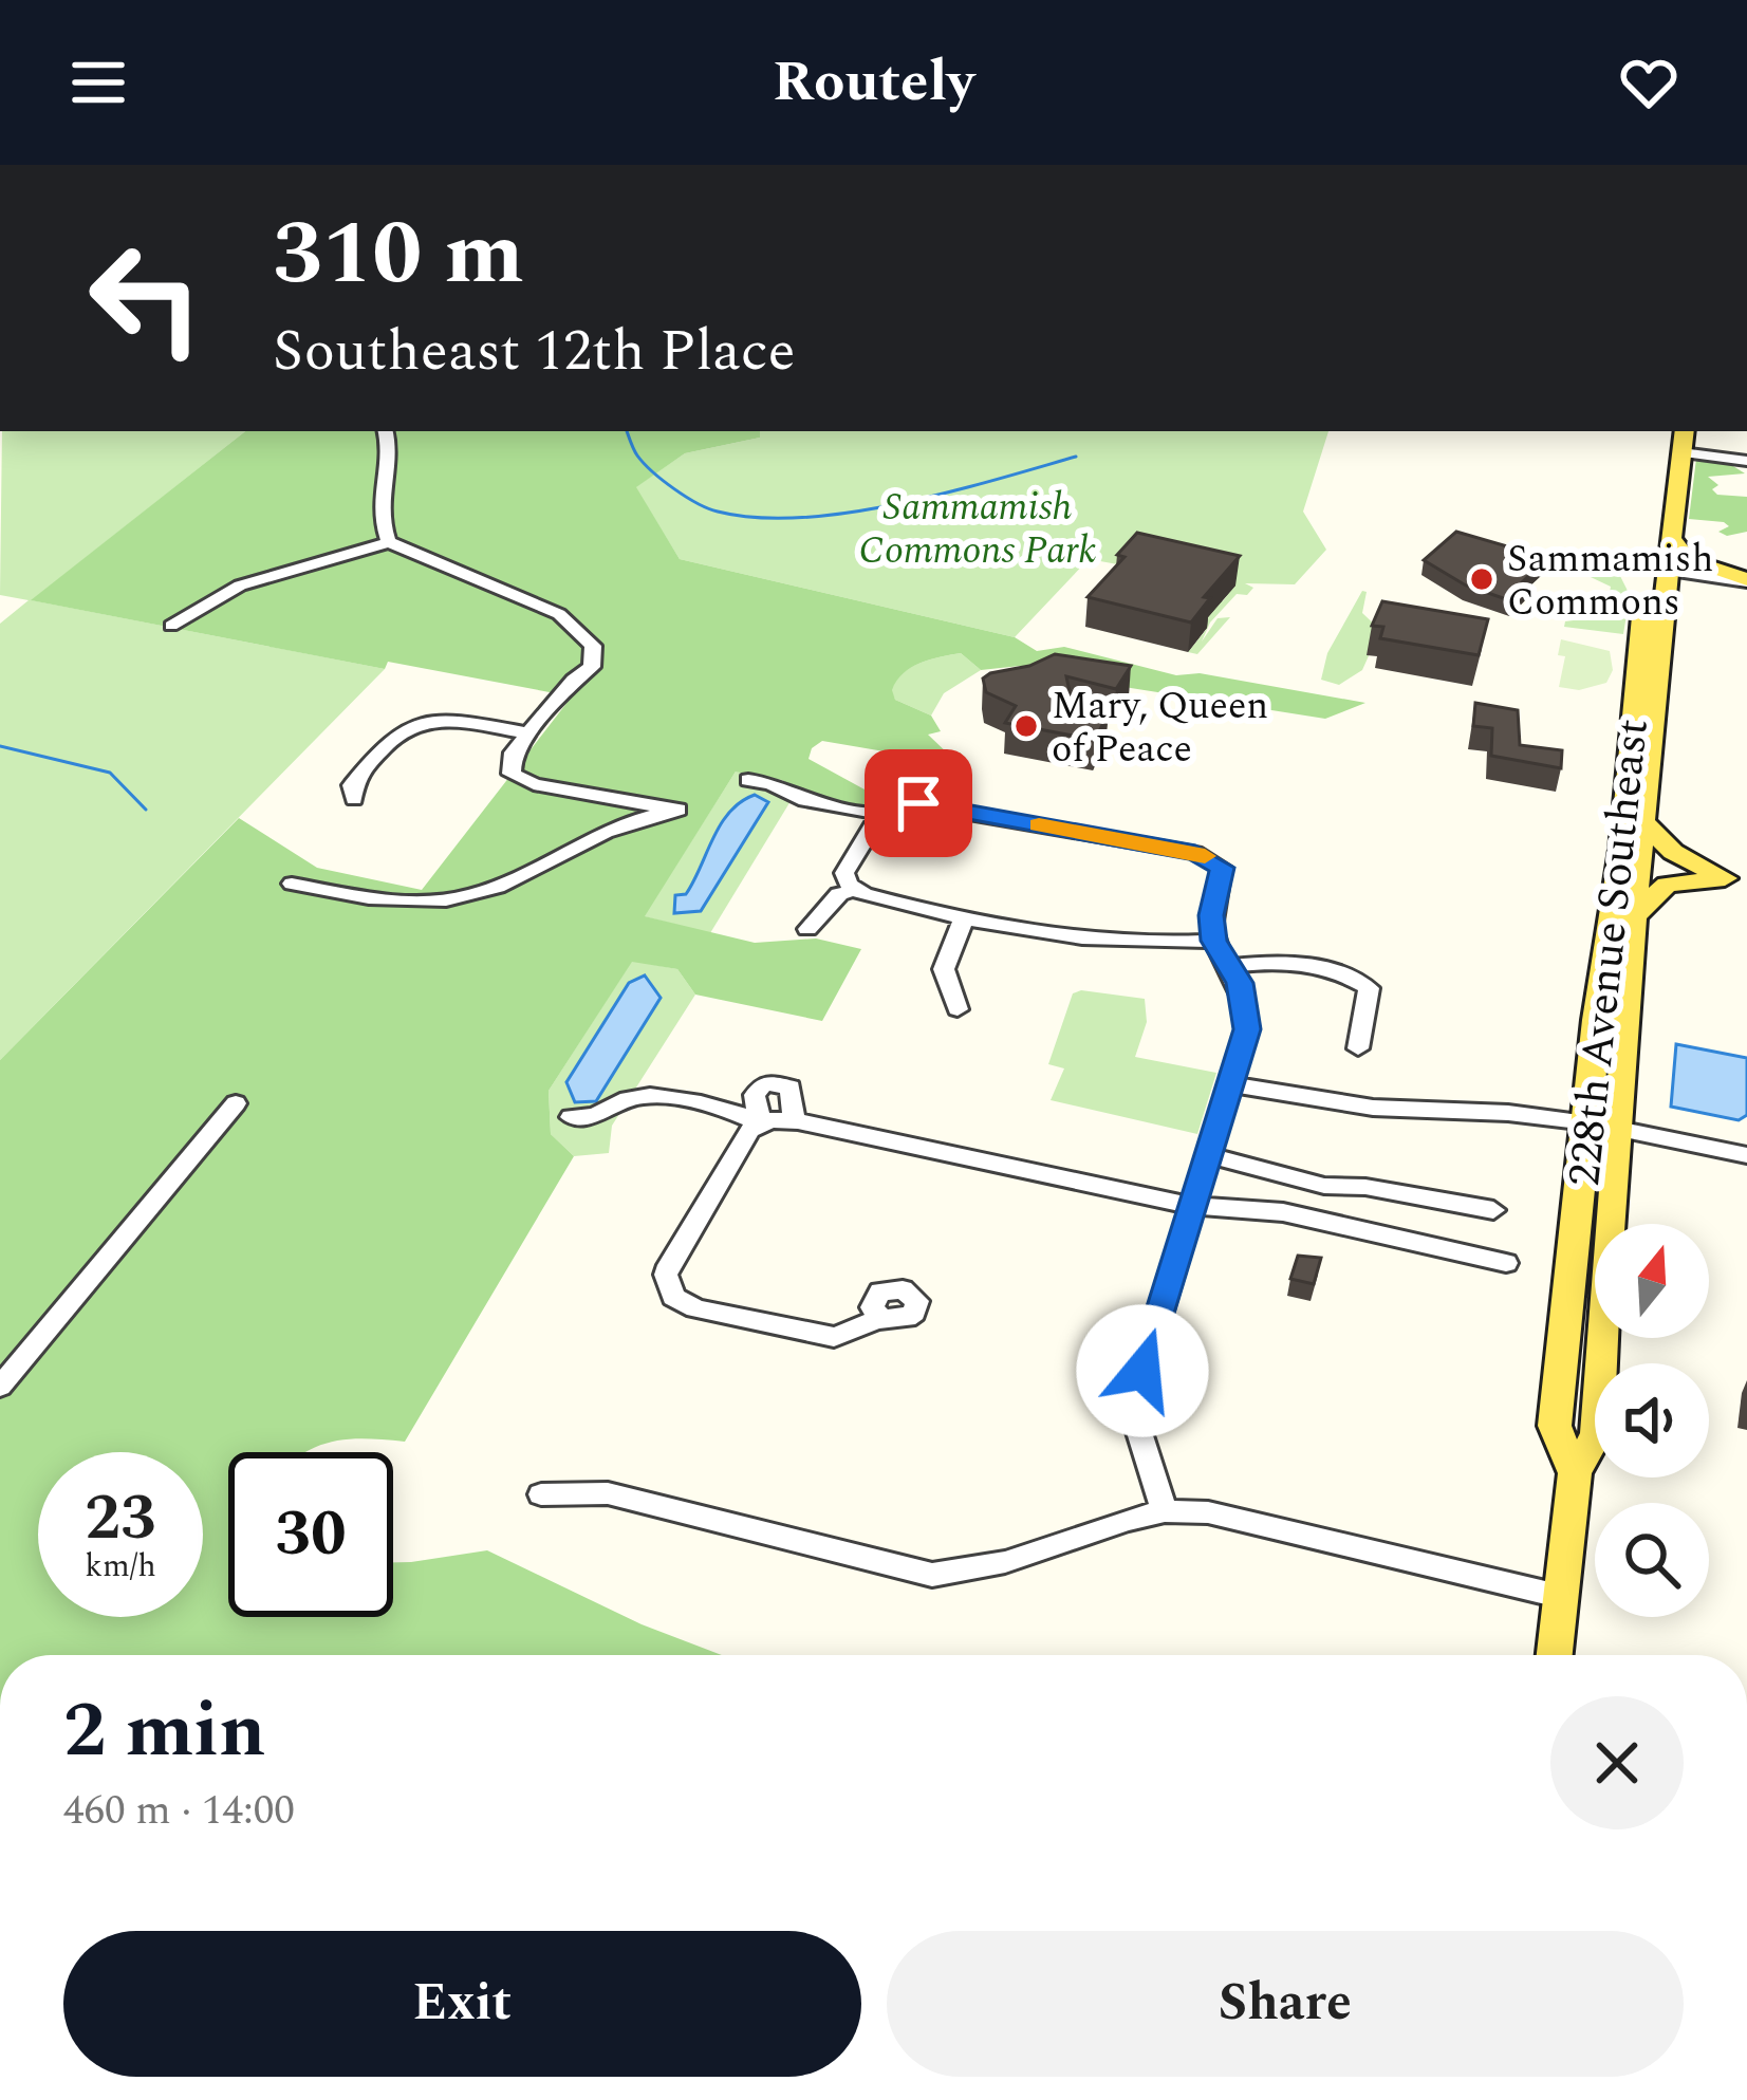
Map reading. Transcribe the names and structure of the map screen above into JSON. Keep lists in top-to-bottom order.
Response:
{
  "streets": {
    "main road": ["228th Avenue Southeast"]
  },
  "parks": ["Sammamish Commons Park"],
  "places": ["Sammamish Commons", "Mary, Queen of Peace"],
  "north": "top",
  "page": {
    "header": "Routely",
    "turn": ["310 m", "Southeast 12th Place"],
    "speed": "23 km/h",
    "limit": "30",
    "heading": ["2 min", "460 m · 14:00"],
    "buttons": ["Exit", "Share"]
  }
}
